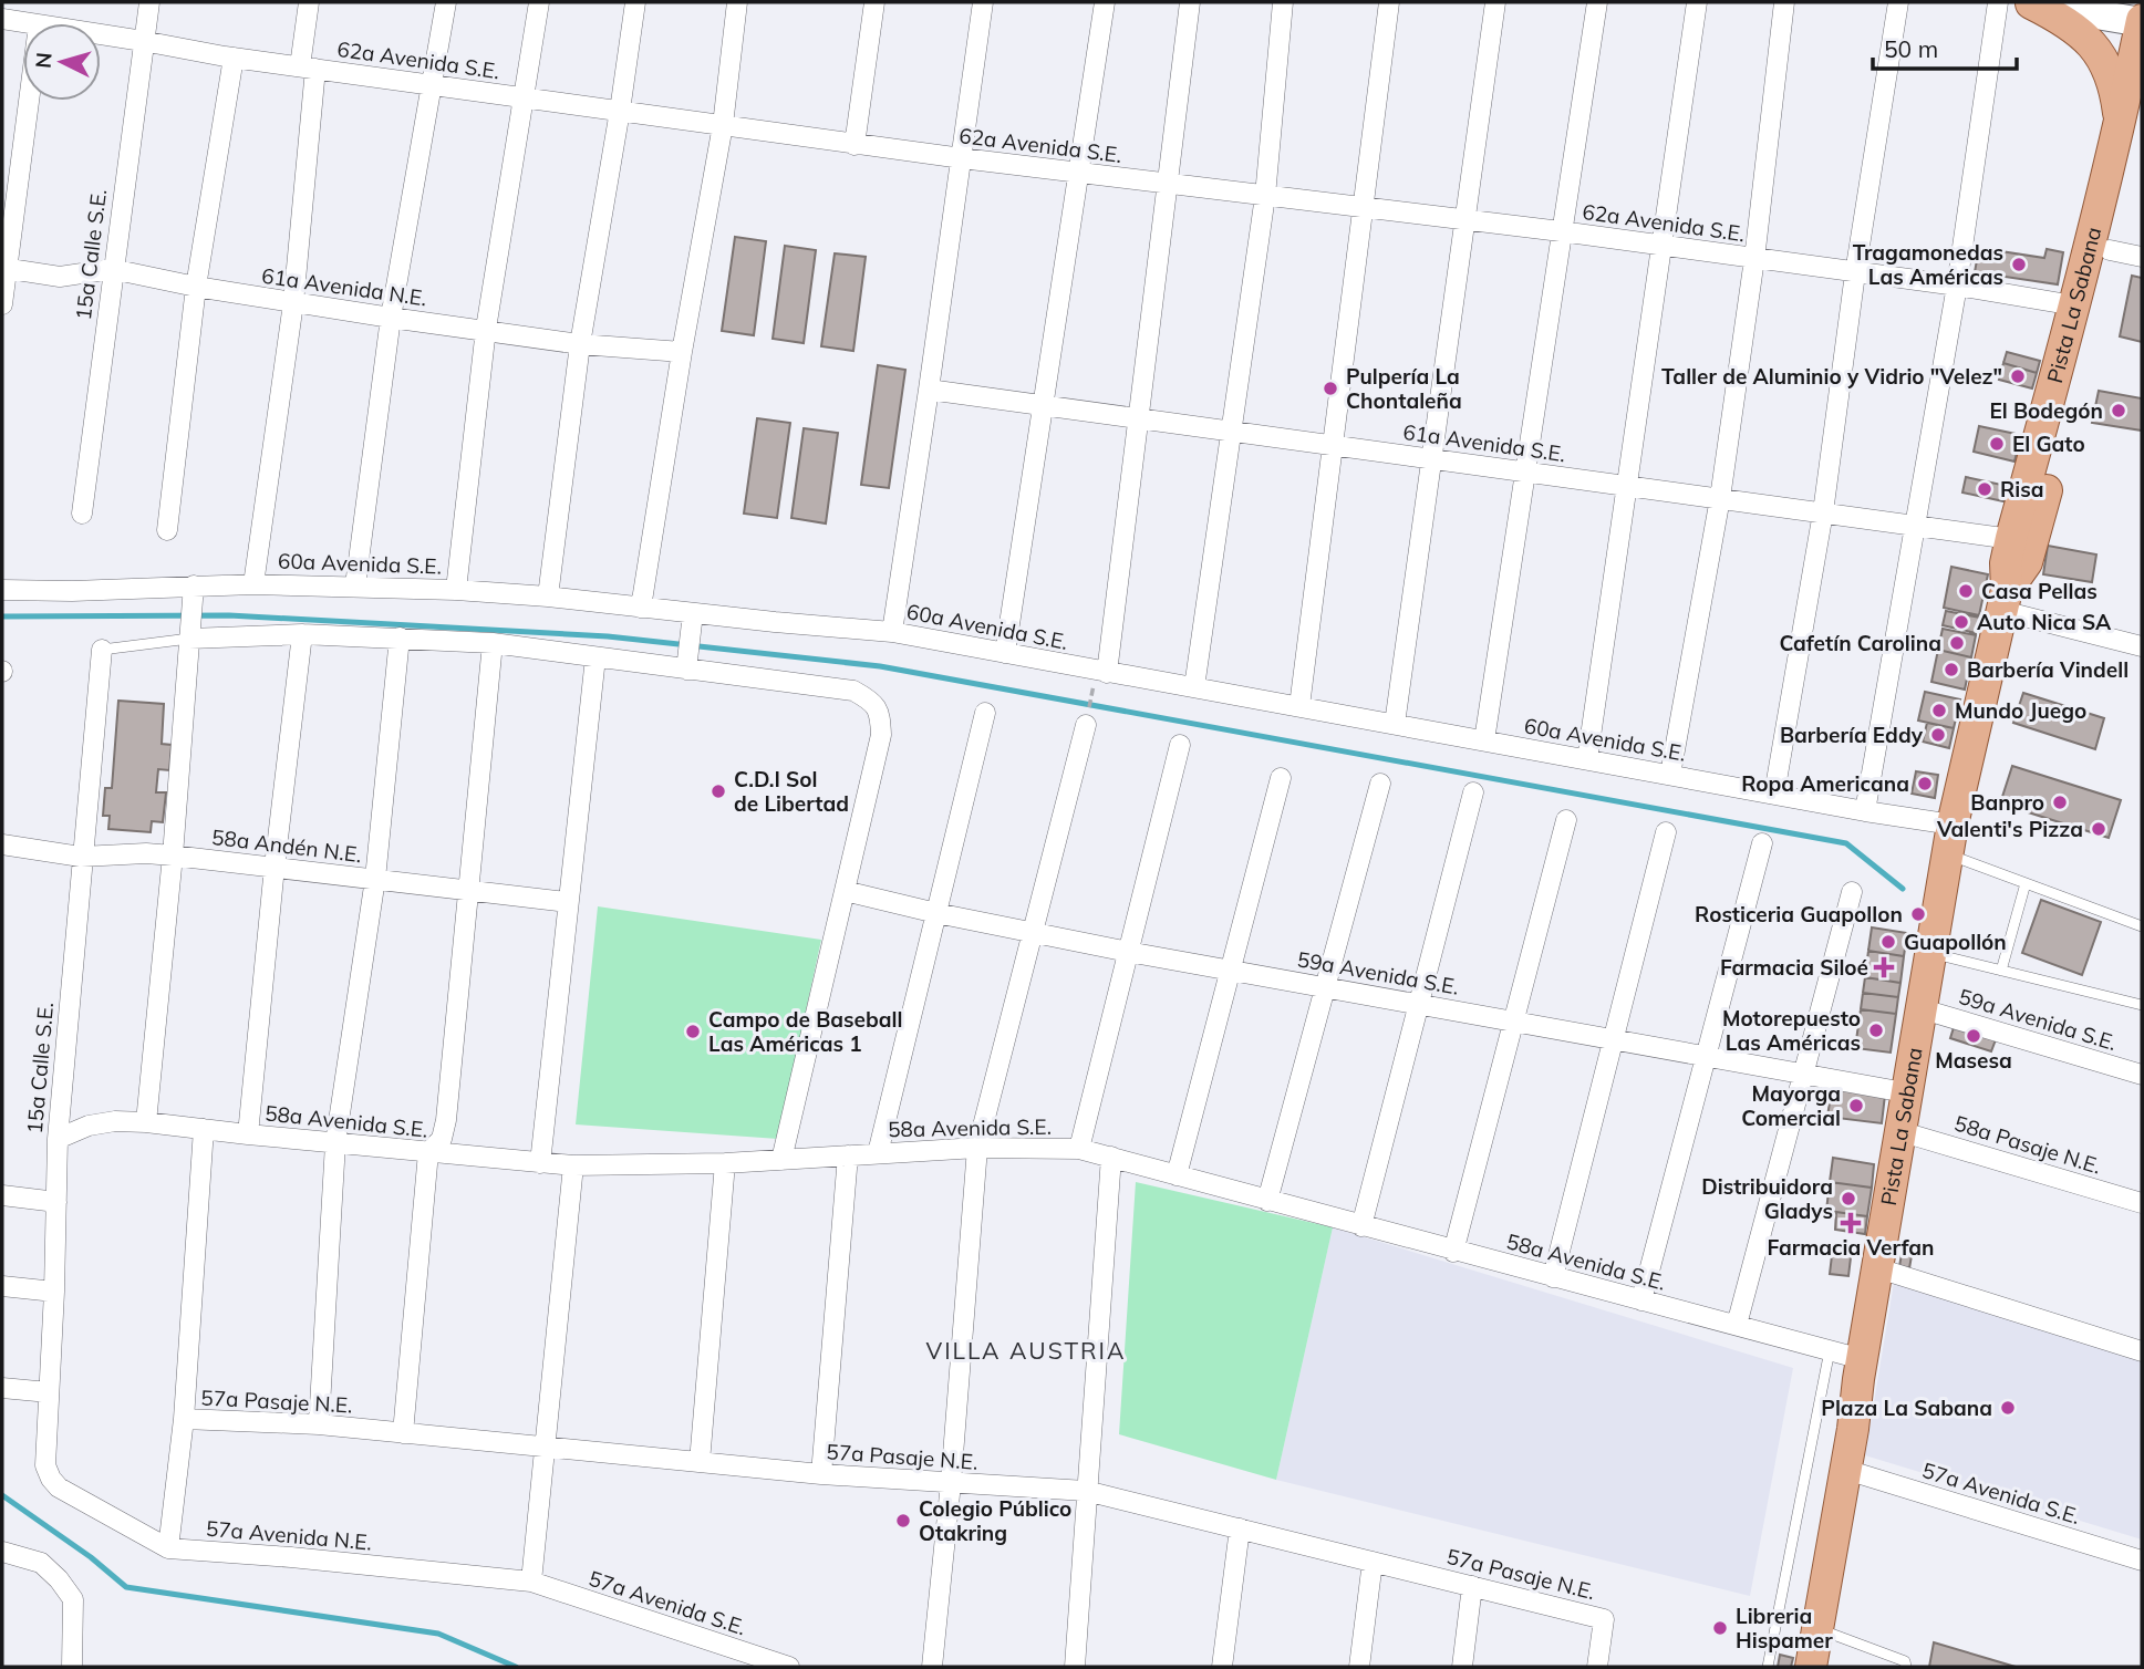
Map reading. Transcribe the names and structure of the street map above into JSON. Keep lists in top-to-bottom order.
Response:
{
  "streets": {
    "main road": ["Pista La Sabana"],
    "street": [
      "62a Avenida S.E.",
      "15a Calle S.E.",
      "61a Avenida N.E.",
      "61a Avenida S.E.",
      "60a Avenida S.E.",
      "58a Andén N.E.",
      "59a Avenida S.E.",
      "58a Avenida S.E.",
      "58a Pasaje N.E.",
      "57a Pasaje N.E.",
      "57a Avenida S.E.",
      "57a Avenida N.E."
    ]
  },
  "crossings": [
    ["62a Avenida S.E.", "15a Calle S.E."],
    ["62a Avenida S.E.", "Pista La Sabana"],
    ["15a Calle S.E.", "61a Avenida N.E."],
    ["15a Calle S.E.", "58a Andén N.E."],
    ["15a Calle S.E.", "58a Avenida S.E."],
    ["15a Calle S.E.", "57a Avenida N.E."],
    ["Pista La Sabana", "61a Avenida S.E."],
    ["Pista La Sabana", "60a Avenida S.E."],
    ["Pista La Sabana", "59a Avenida S.E."],
    ["Pista La Sabana", "58a Avenida S.E."],
    ["Pista La Sabana", "58a Pasaje N.E."],
    ["Pista La Sabana", "57a Avenida S.E."],
    ["57a Avenida S.E.", "57a Avenida N.E."]
  ],
  "districts": ["VILLA AUSTRIA"],
  "places": {
    "other": [
      "Tragamonedas Las Américas",
      "Taller de Aluminio y Vidrio \"Velez\"",
      "Pulpería La Chontaleña",
      "El Bodegón",
      "El Gato",
      "Risa",
      "Casa Pellas",
      "Auto Nica SA",
      "Cafetín Carolina",
      "Barbería Vindell",
      "Mundo Juego",
      "Barbería Eddy",
      "Ropa Americana",
      "C.D.I Sol de Libertad",
      "Banpro",
      "Valenti's Pizza",
      "Rosticeria Guapollon",
      "Guapollón",
      "Motorepuesto Las Américas",
      "Campo de Baseball Las Américas 1",
      "Masesa",
      "Mayorga Comercial",
      "Distribuidora Gladys",
      "Plaza La Sabana",
      "Colegio Público Otakring",
      "Libreria Hispamer"
    ],
    "health": ["Farmacia Siloé", "Farmacia Verfan"]
  },
  "scale_bar": "50 m",
  "north": "left"
}
